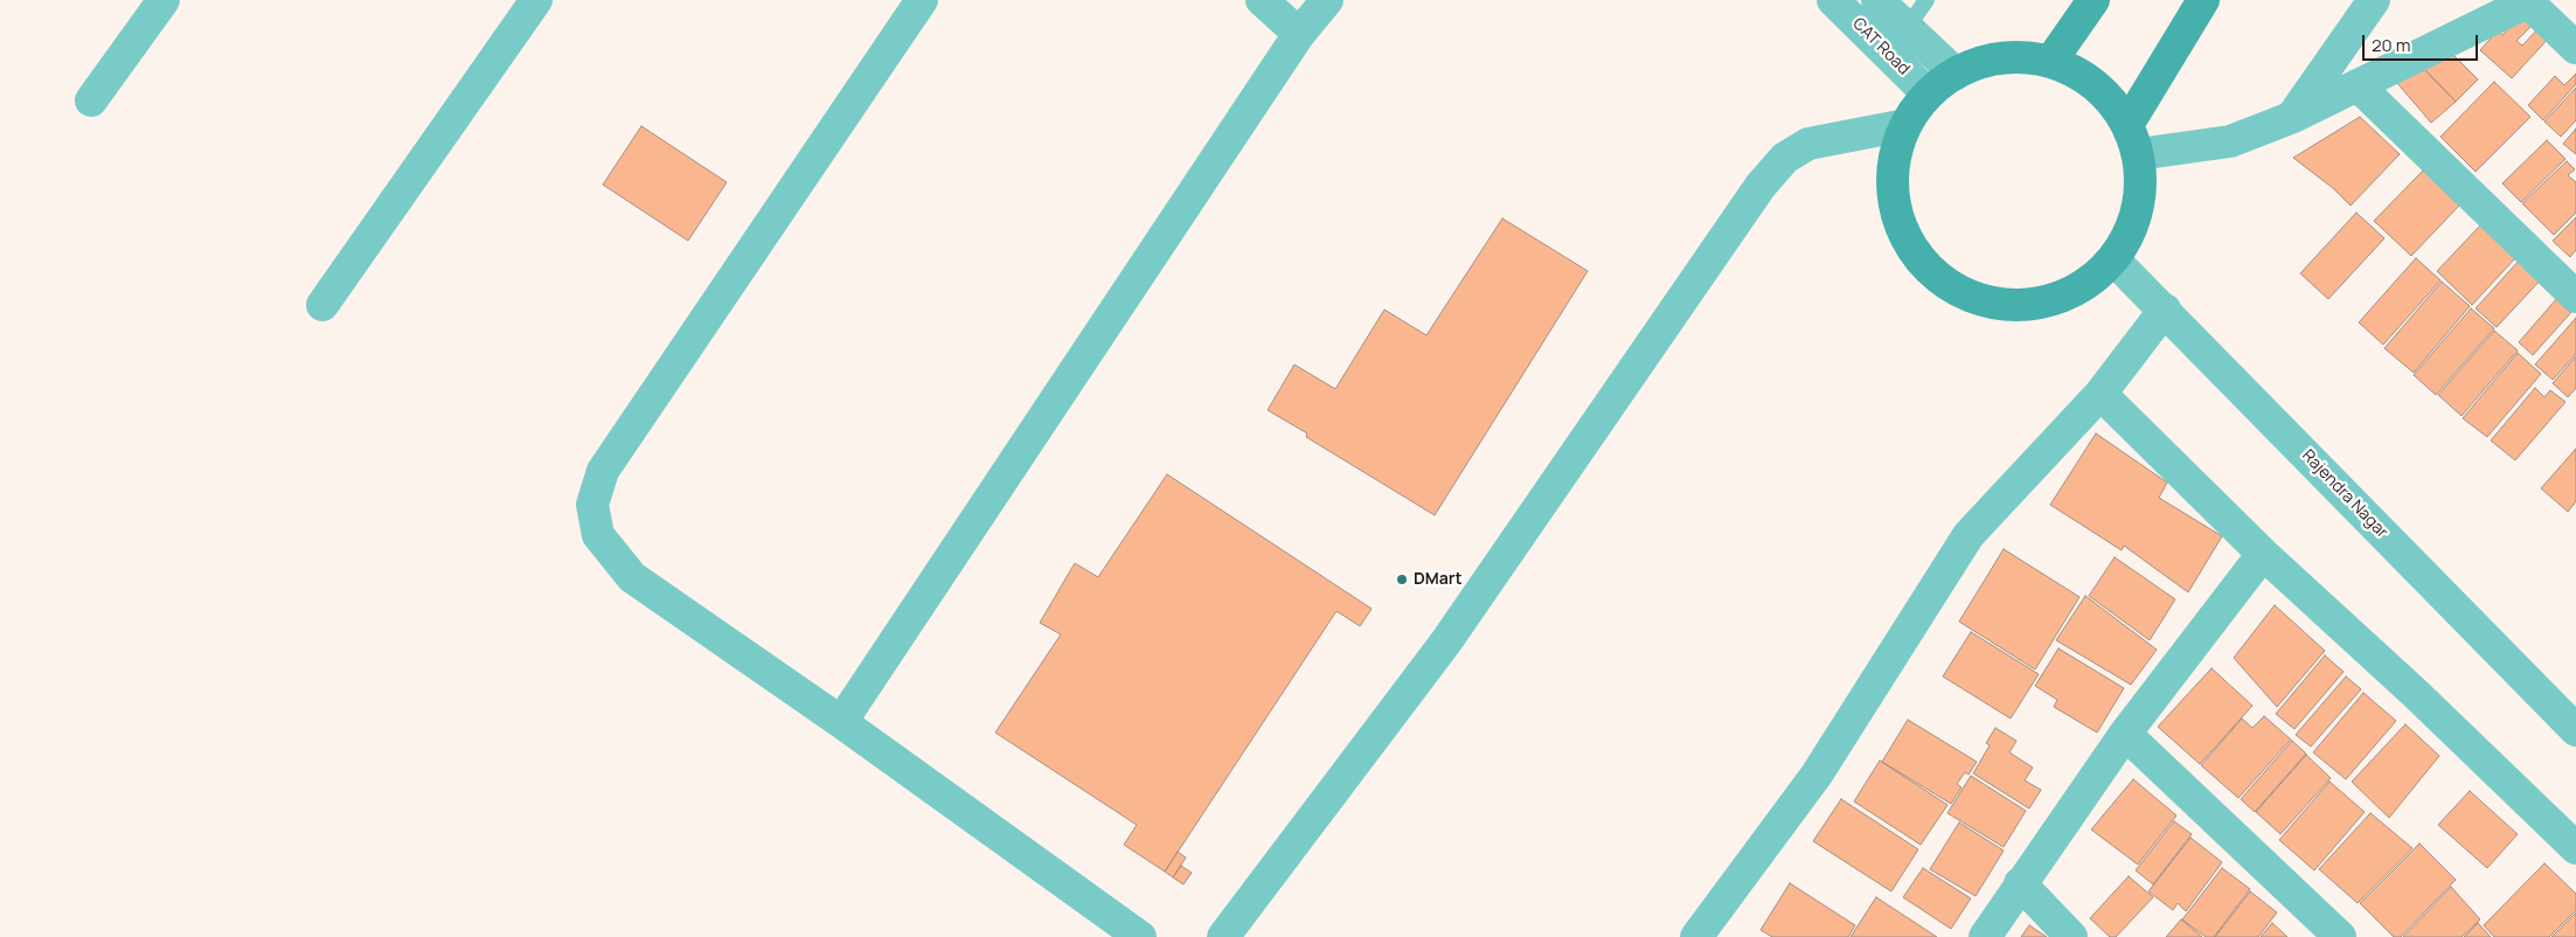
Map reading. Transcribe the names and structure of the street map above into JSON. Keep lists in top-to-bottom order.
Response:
{
  "streets": {
    "street": ["CAT Road", "Rajendra Nagar"]
  },
  "places": ["DMart"],
  "scale_bar": "20 m"
}
